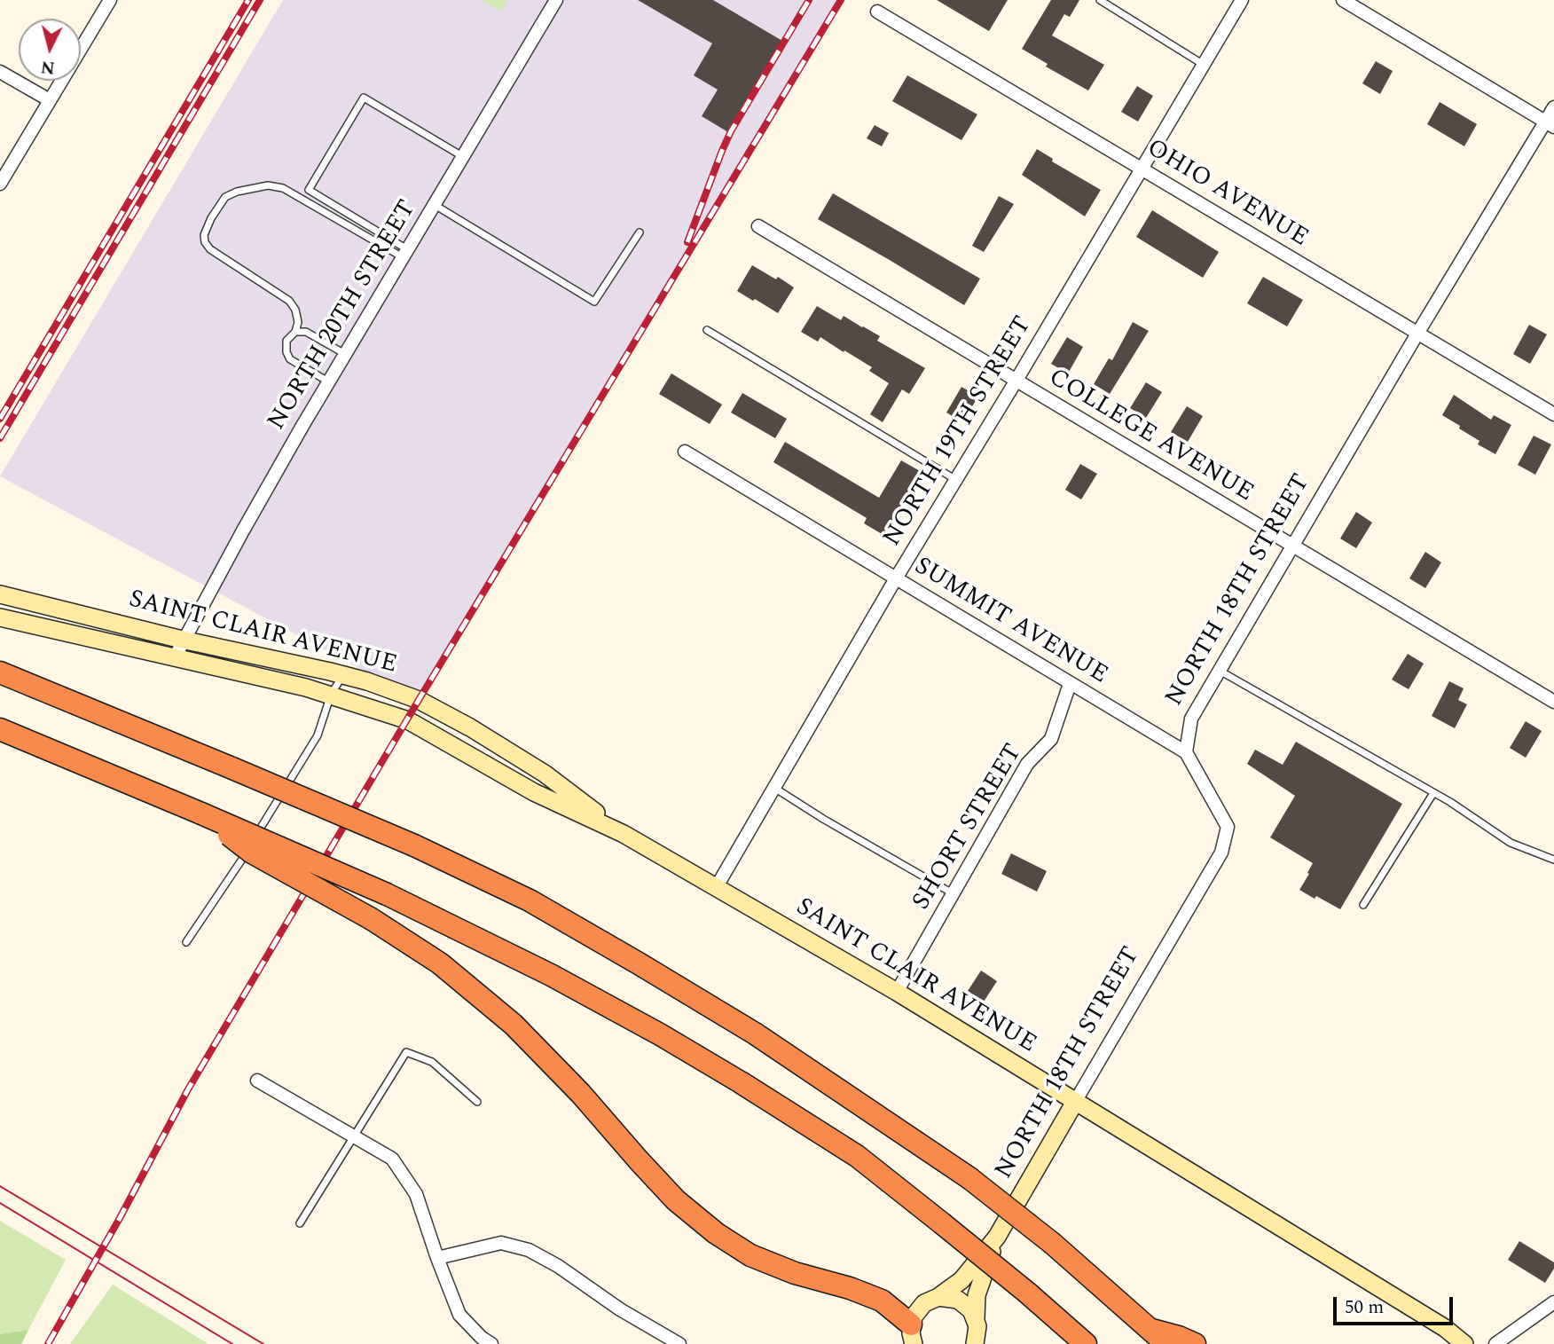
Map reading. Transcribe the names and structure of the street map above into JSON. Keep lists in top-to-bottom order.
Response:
{
  "streets": {
    "main road": ["NORTH 18TH STREET", "SAINT CLAIR AVENUE"],
    "street": [
      "OHIO AVENUE",
      "NORTH 20TH STREET",
      "NORTH 19TH STREET",
      "COLLEGE AVENUE",
      "SUMMIT AVENUE",
      "SHORT STREET"
    ]
  },
  "crossings": [
    ["OHIO AVENUE", "NORTH 19TH STREET"],
    ["OHIO AVENUE", "NORTH 18TH STREET"],
    ["NORTH 20TH STREET", "SAINT CLAIR AVENUE"],
    ["NORTH 19TH STREET", "COLLEGE AVENUE"],
    ["NORTH 19TH STREET", "SUMMIT AVENUE"],
    ["NORTH 19TH STREET", "SAINT CLAIR AVENUE"],
    ["COLLEGE AVENUE", "NORTH 18TH STREET"],
    ["NORTH 18TH STREET", "SUMMIT AVENUE"],
    ["NORTH 18TH STREET", "SAINT CLAIR AVENUE"],
    ["SUMMIT AVENUE", "SHORT STREET"],
    ["SAINT CLAIR AVENUE", "SHORT STREET"]
  ],
  "scale_bar": "50 m",
  "north": "bottom"
}
